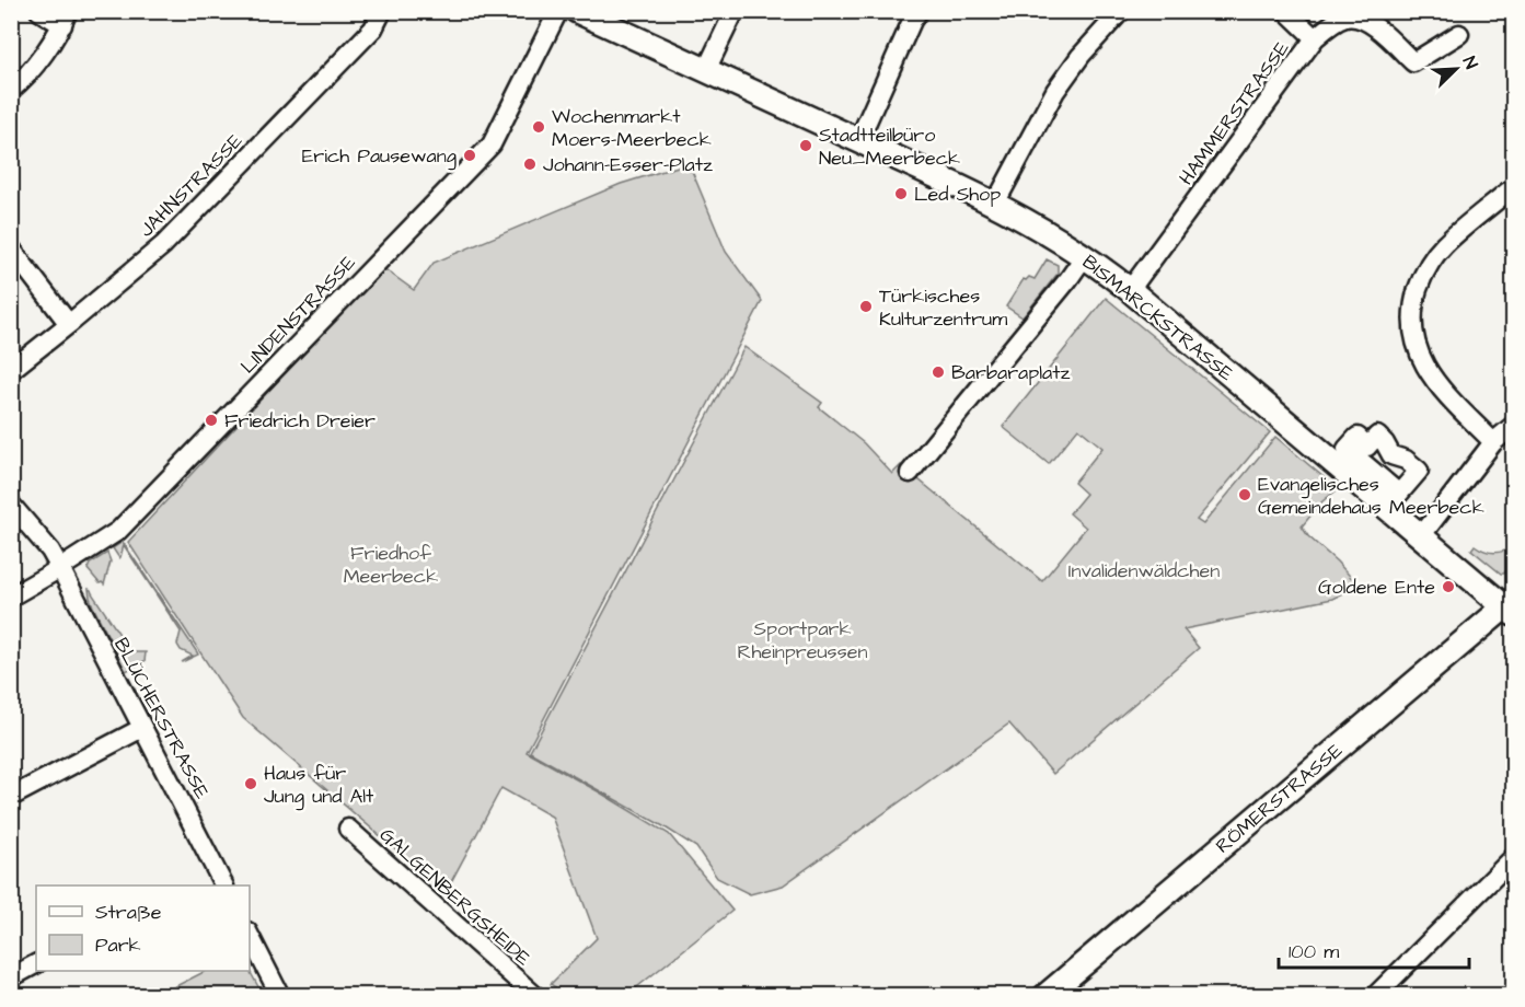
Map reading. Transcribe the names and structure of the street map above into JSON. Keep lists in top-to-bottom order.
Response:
{
  "streets": {
    "main road": ["BISMARCKSTRASSE", "RÖMERSTRASSE"],
    "street": [
      "HAMMERSTRASSE",
      "JAHNSTRASSE",
      "LINDENSTRASSE",
      "BLÜCHERSTRASSE",
      "GALGENBERGSHEIDE"
    ]
  },
  "crossings": [
    ["HAMMERSTRASSE", "BISMARCKSTRASSE"],
    ["LINDENSTRASSE", "BLÜCHERSTRASSE"],
    ["BISMARCKSTRASSE", "RÖMERSTRASSE"]
  ],
  "parks": ["Friedhof Meerbeck", "Invalidenwäldchen", "Sportpark Rheinpreussen"],
  "places": [
    "Wochenmarkt Moers-Meerbeck",
    "Stadtteilbüro Neu_Meerbeck",
    "Erich Pausewang",
    "Johann-Esser-Platz",
    "Led Shop",
    "Türkisches Kulturzentrum",
    "Barbaraplatz",
    "Friedrich Dreier",
    "Evangelisches Gemeindehaus Meerbeck",
    "Goldene Ente",
    "Haus für Jung und Alt"
  ],
  "legend": ["Straße", "Park"],
  "scale_bar": "100 m",
  "north": "top right"
}
